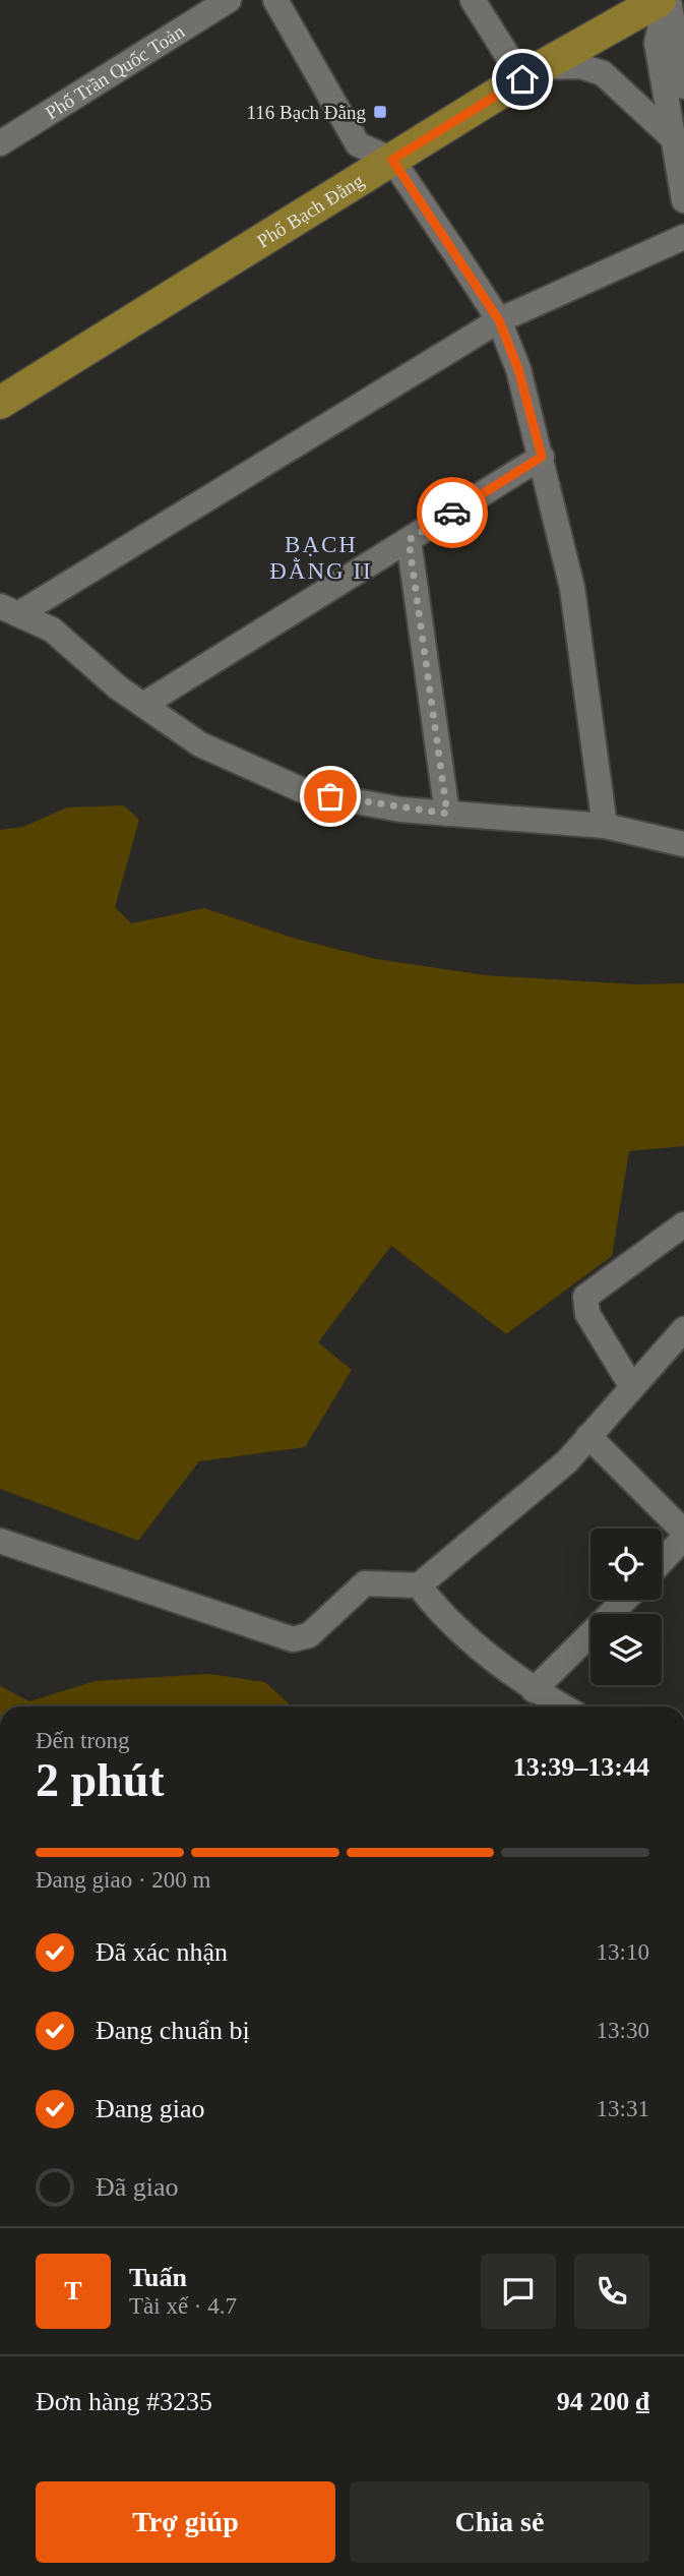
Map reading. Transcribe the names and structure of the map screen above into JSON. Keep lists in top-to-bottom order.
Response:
{
  "streets": {
    "main road": ["Phố Bạch Đằng"],
    "street": ["Phố Trần Quốc Toản"]
  },
  "districts": ["BẠCH ĐẰNG II"],
  "places": {
    "transit": ["116 Bạch Đằng"]
  },
  "page": {
    "heading": ["2 phút", "Đến trong", "13:39–13:44"],
    "panel": [
      "Tuấn",
      "Tài xế · 4.7",
      "Đơn hàng #3235",
      "94 200 ₫"
    ],
    "bar": "Đang giao · 200 m",
    "list": [
      ["Đã xác nhận", "13:10"],
      ["Đang chuẩn bị", "13:30"],
      ["Đang giao", "13:31"],
      "Đã giao"
    ],
    "round": "T",
    "buttons": ["Trợ giúp", "Chia sẻ"]
  }
}
